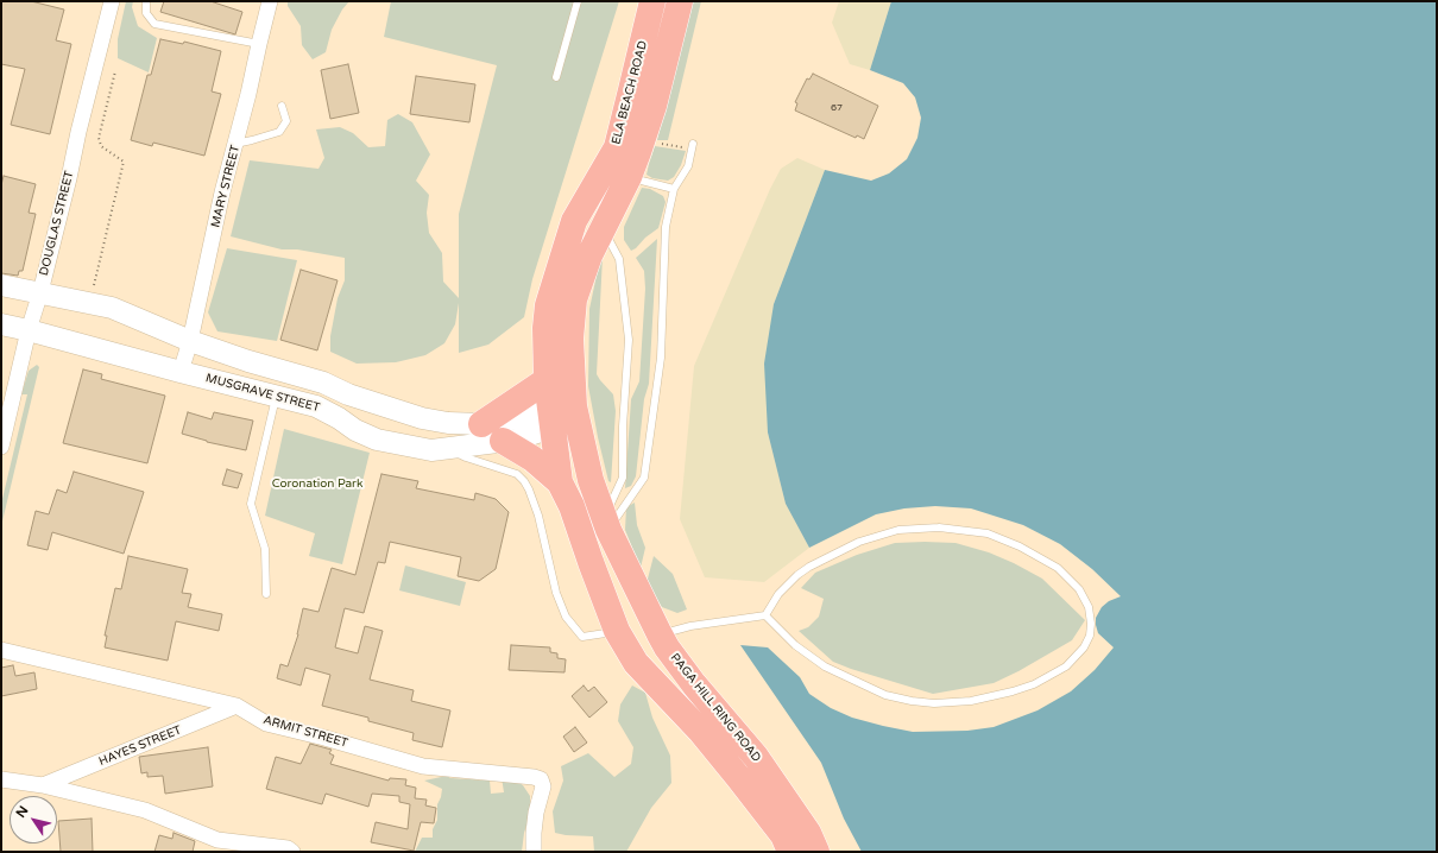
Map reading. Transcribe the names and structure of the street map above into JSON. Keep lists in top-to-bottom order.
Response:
{
  "streets": {
    "highway": ["ELA BEACH ROAD", "PAGA HILL RING ROAD"],
    "street": [
      "MARY STREET",
      "DOUGLAS STREET",
      "MUSGRAVE STREET",
      "ARMIT STREET",
      "HAYES STREET"
    ]
  },
  "crossings": [
    ["ELA BEACH ROAD", "MUSGRAVE STREET"],
    ["ELA BEACH ROAD", "PAGA HILL RING ROAD"],
    ["MARY STREET", "MUSGRAVE STREET"],
    ["DOUGLAS STREET", "MUSGRAVE STREET"],
    ["MUSGRAVE STREET", "PAGA HILL RING ROAD"],
    ["ARMIT STREET", "HAYES STREET"]
  ],
  "parks": ["Coronation Park"],
  "house_numbers": ["67"],
  "north": "top left"
}
